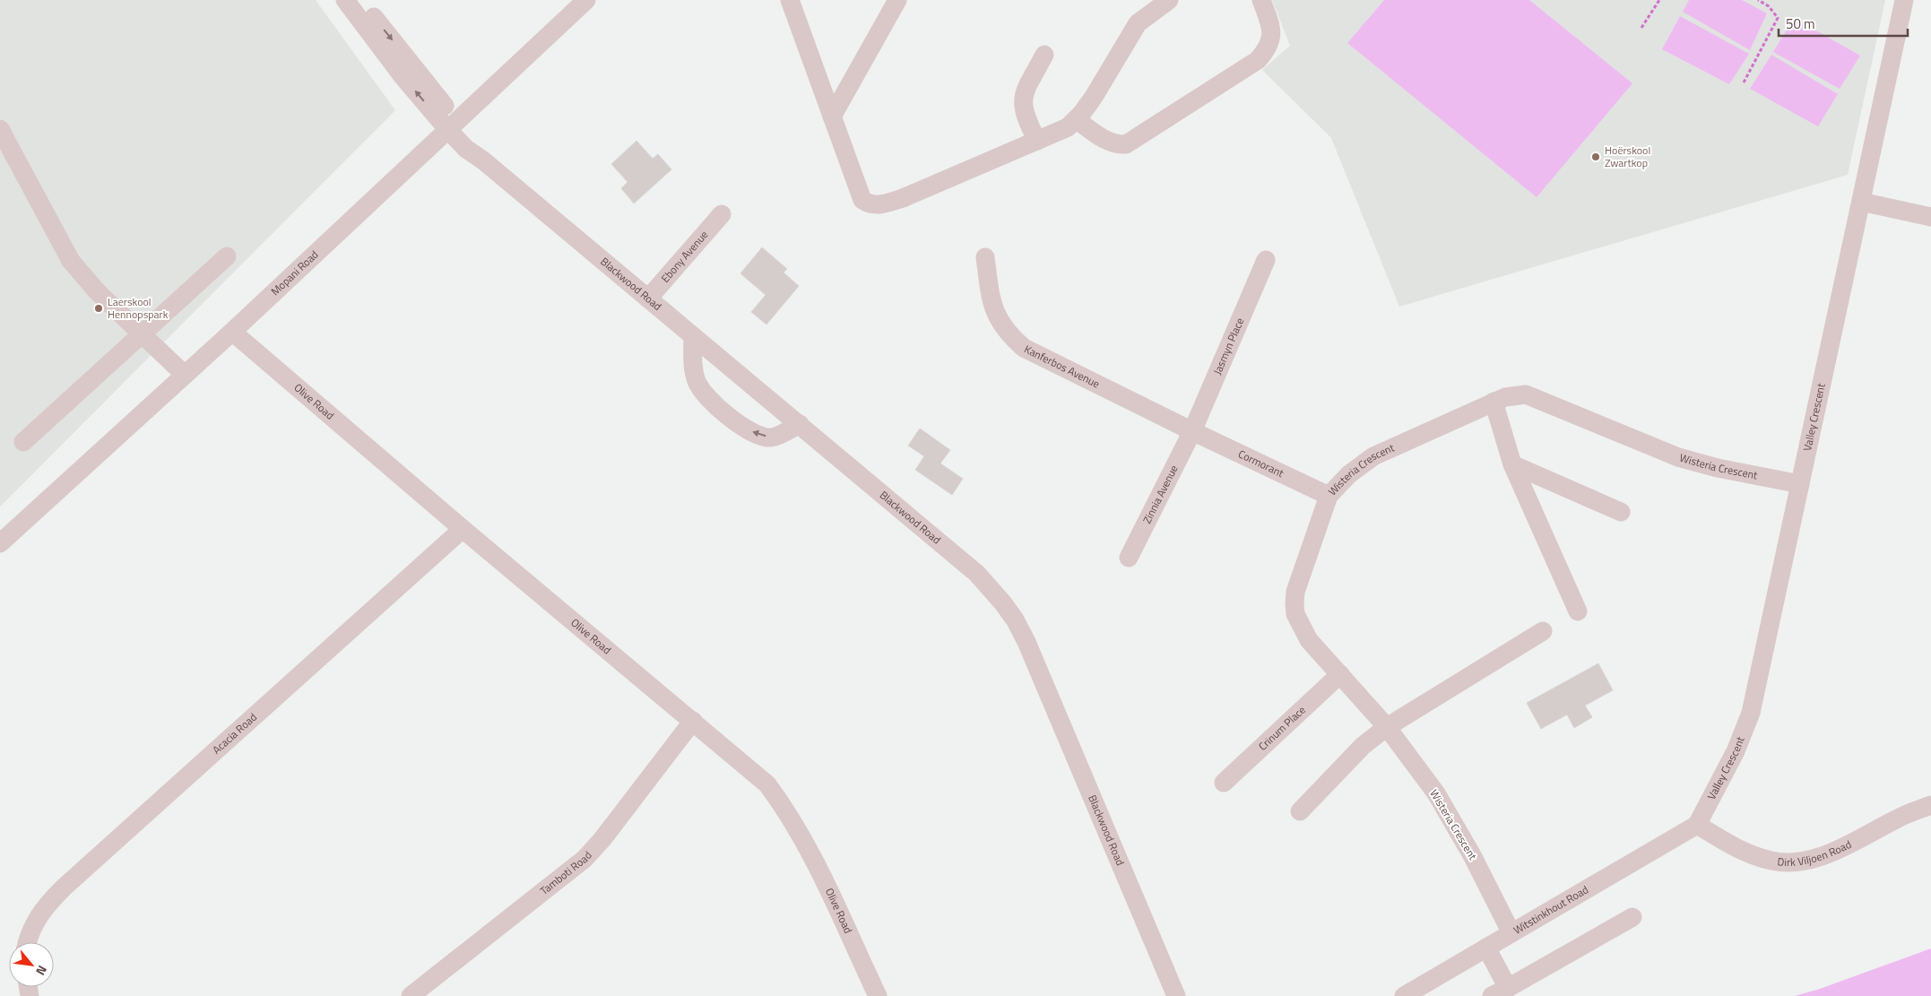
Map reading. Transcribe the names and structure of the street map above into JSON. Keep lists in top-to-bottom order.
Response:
{
  "streets": {
    "street": [
      "Ebony Avenue",
      "Mopani Road",
      "Blackwood Road",
      "Jasmyn Place",
      "Kanferbos Avenue",
      "Olive Road",
      "Valley Crescent",
      "Cormorant",
      "Wisteria Crescent",
      "Zinnia Avenue",
      "Crinum Place",
      "Acacia Road",
      "Dirk Viljoen Road",
      "Tamboti Road",
      "Witstinkhout Road"
    ]
  },
  "crossings": [
    ["Ebony Avenue", "Blackwood Road"],
    ["Mopani Road", "Blackwood Road"],
    ["Mopani Road", "Olive Road"],
    ["Jasmyn Place", "Kanferbos Avenue"],
    ["Jasmyn Place", "Cormorant"],
    ["Jasmyn Place", "Zinnia Avenue"],
    ["Kanferbos Avenue", "Cormorant"],
    ["Kanferbos Avenue", "Zinnia Avenue"],
    ["Olive Road", "Acacia Road"],
    ["Olive Road", "Tamboti Road"],
    ["Valley Crescent", "Wisteria Crescent"],
    ["Valley Crescent", "Dirk Viljoen Road"],
    ["Valley Crescent", "Witstinkhout Road"],
    ["Cormorant", "Wisteria Crescent"],
    ["Cormorant", "Zinnia Avenue"],
    ["Wisteria Crescent", "Crinum Place"],
    ["Wisteria Crescent", "Witstinkhout Road"],
    ["Dirk Viljoen Road", "Witstinkhout Road"]
  ],
  "places": ["Hoërskool Zwartkop", "Laerskool Hennopspark"],
  "scale_bar": "50 m",
  "north": "bottom right"
}
